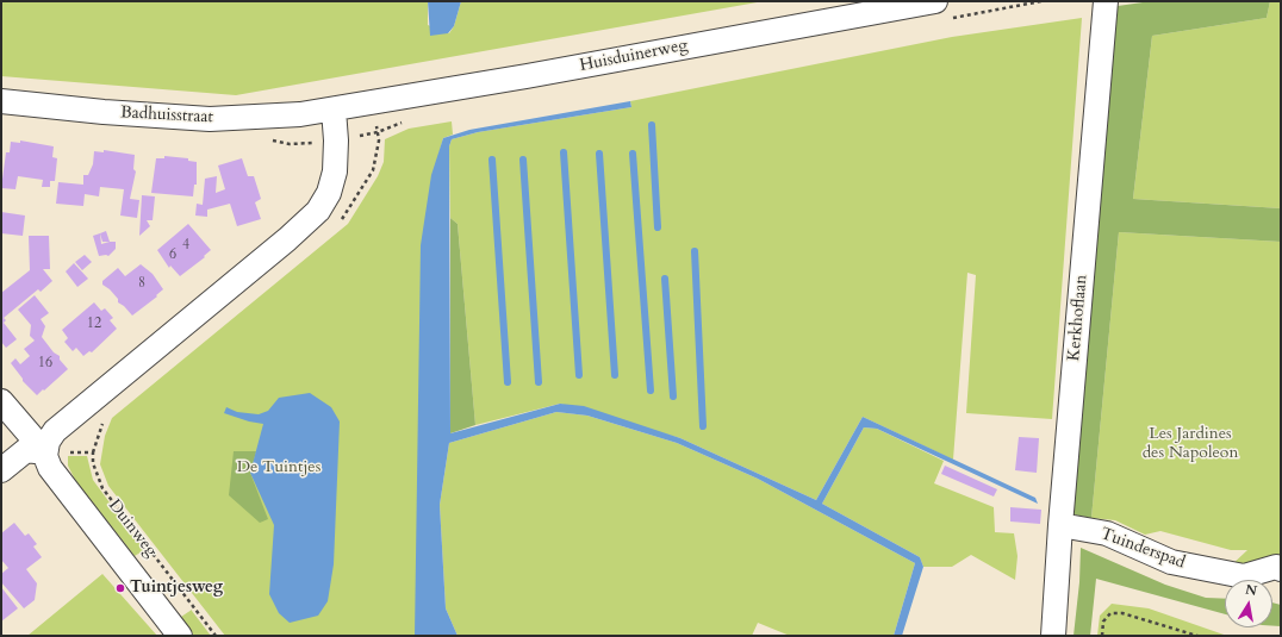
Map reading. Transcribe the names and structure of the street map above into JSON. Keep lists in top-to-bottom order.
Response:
{
  "streets": {
    "street": [
      "Huisduinerweg",
      "Badhuisstraat",
      "Kerkhoflaan",
      "Duinweg",
      "Tuinderspad"
    ]
  },
  "crossings": [
    ["Huisduinerweg", "Badhuisstraat"],
    ["Kerkhoflaan", "Tuinderspad"]
  ],
  "parks": ["Les Jardines des Napoleon", "De Tuintjes"],
  "places": ["Tuintjesweg"],
  "house_numbers": [
    "4",
    "6",
    "8",
    "12",
    "16"
  ],
  "north": "top"
}
